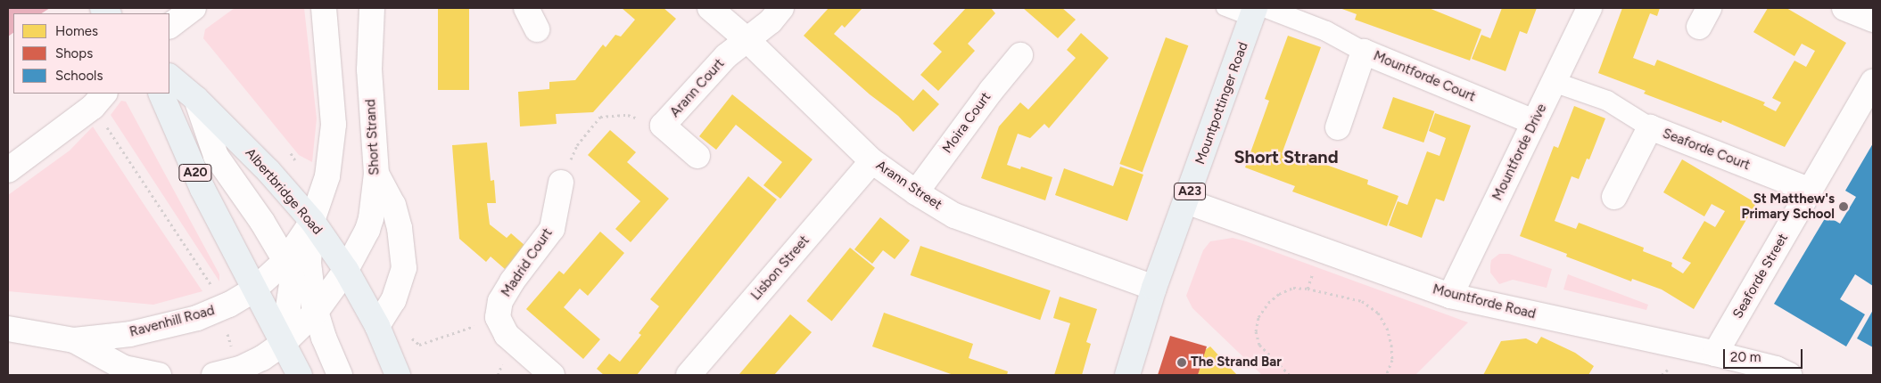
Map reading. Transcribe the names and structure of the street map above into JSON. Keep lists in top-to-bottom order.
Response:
{
  "streets": {
    "main road": [
      "Mountpottinger Road",
      "A20",
      "Albertbridge Road",
      "A23"
    ],
    "street": [
      "Mountforde Court",
      "Arann Court",
      "Moira Court",
      "Short Strand",
      "Seaforde Court",
      "Mountforde Drive",
      "Arann Street",
      "Madrid Court",
      "Lisbon Street",
      "Seaforde Street",
      "Mountforde Road",
      "Ravenhill Road"
    ]
  },
  "crossings": [
    ["Mountforde Court", "Mountforde Drive"],
    ["Arann Court", "Arann Street"],
    ["Mountpottinger Road", "Arann Street"],
    ["Mountpottinger Road", "Mountforde Road"],
    ["Moira Court", "Arann Street"],
    ["Short Strand", "A20"],
    ["Short Strand", "Albertbridge Road"],
    ["Seaforde Court", "Seaforde Street"],
    ["Mountforde Drive", "Mountforde Road"],
    ["A20", "Ravenhill Road"],
    ["Arann Street", "Lisbon Street"],
    ["Albertbridge Road", "Ravenhill Road"],
    ["Seaforde Street", "Mountforde Road"]
  ],
  "districts": ["Short Strand"],
  "places": ["St Matthew's Primary School", "The Strand Bar"],
  "legend": ["Homes", "Shops", "Schools"],
  "scale_bar": "20 m"
}
